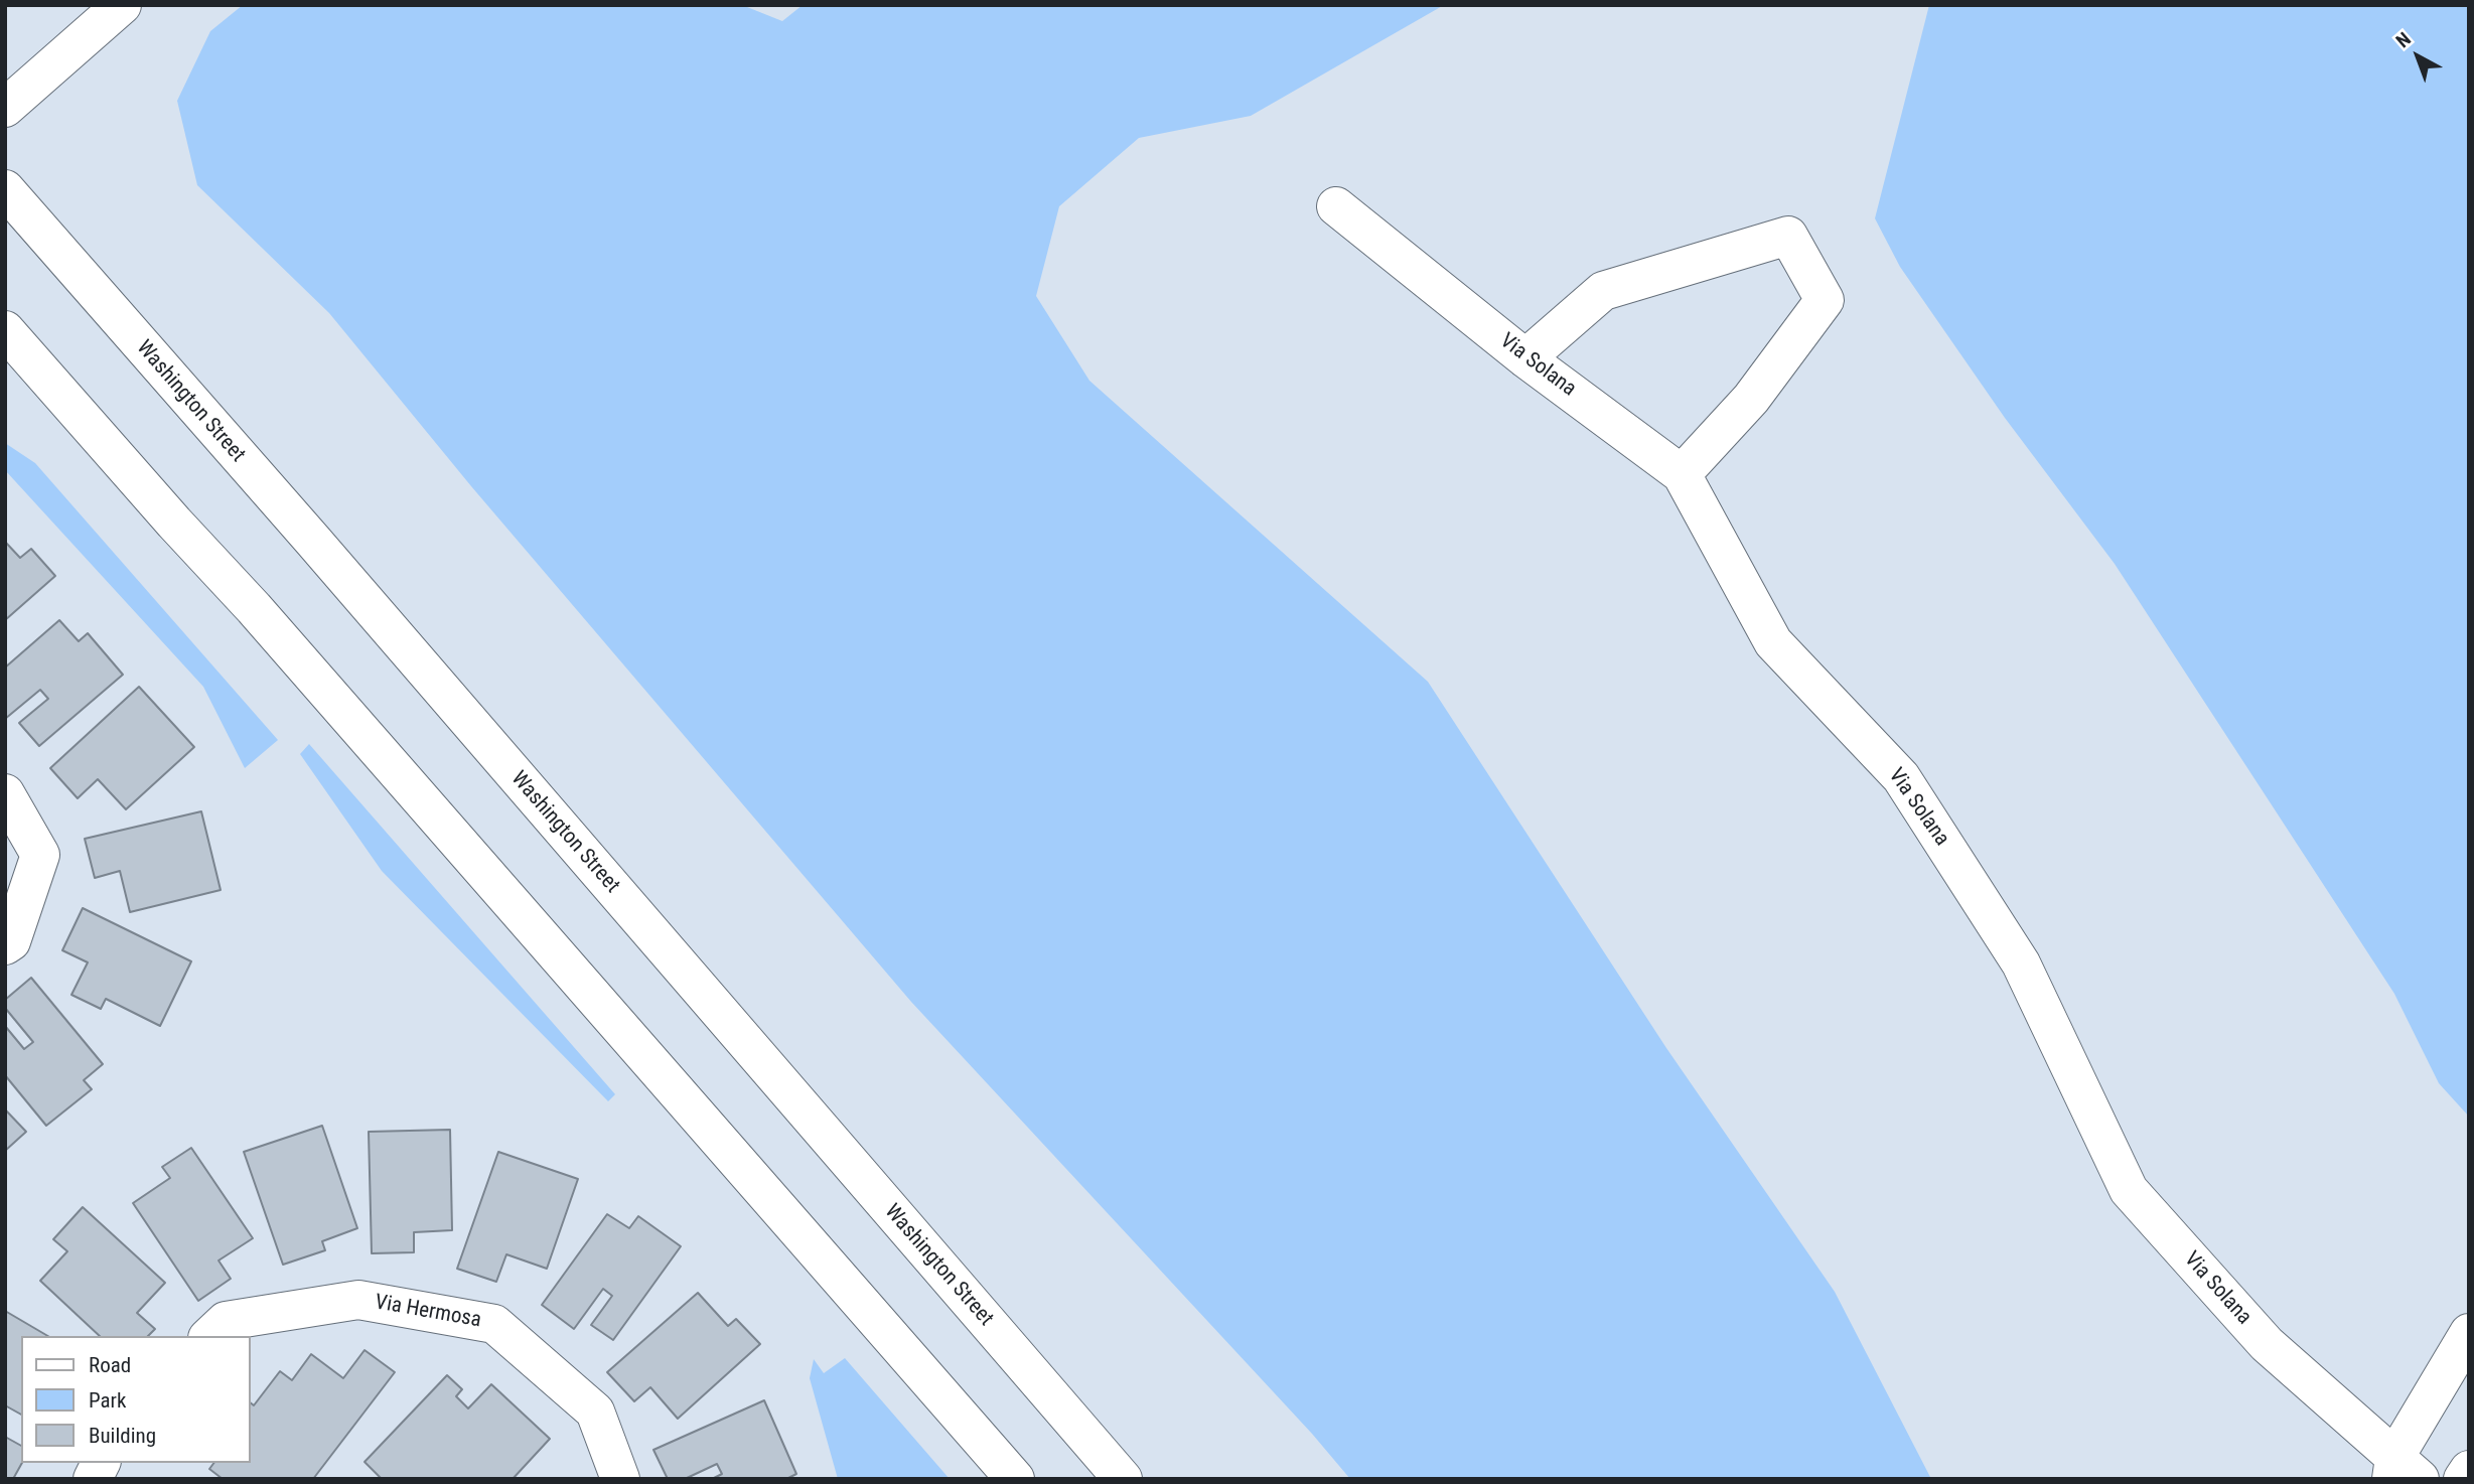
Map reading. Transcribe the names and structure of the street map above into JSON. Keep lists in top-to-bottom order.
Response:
{
  "streets": {
    "main road": ["Via Solana", "Washington Street", "Via Hermosa"]
  },
  "legend": ["Road", "Park", "Building"],
  "north": "top left"
}
